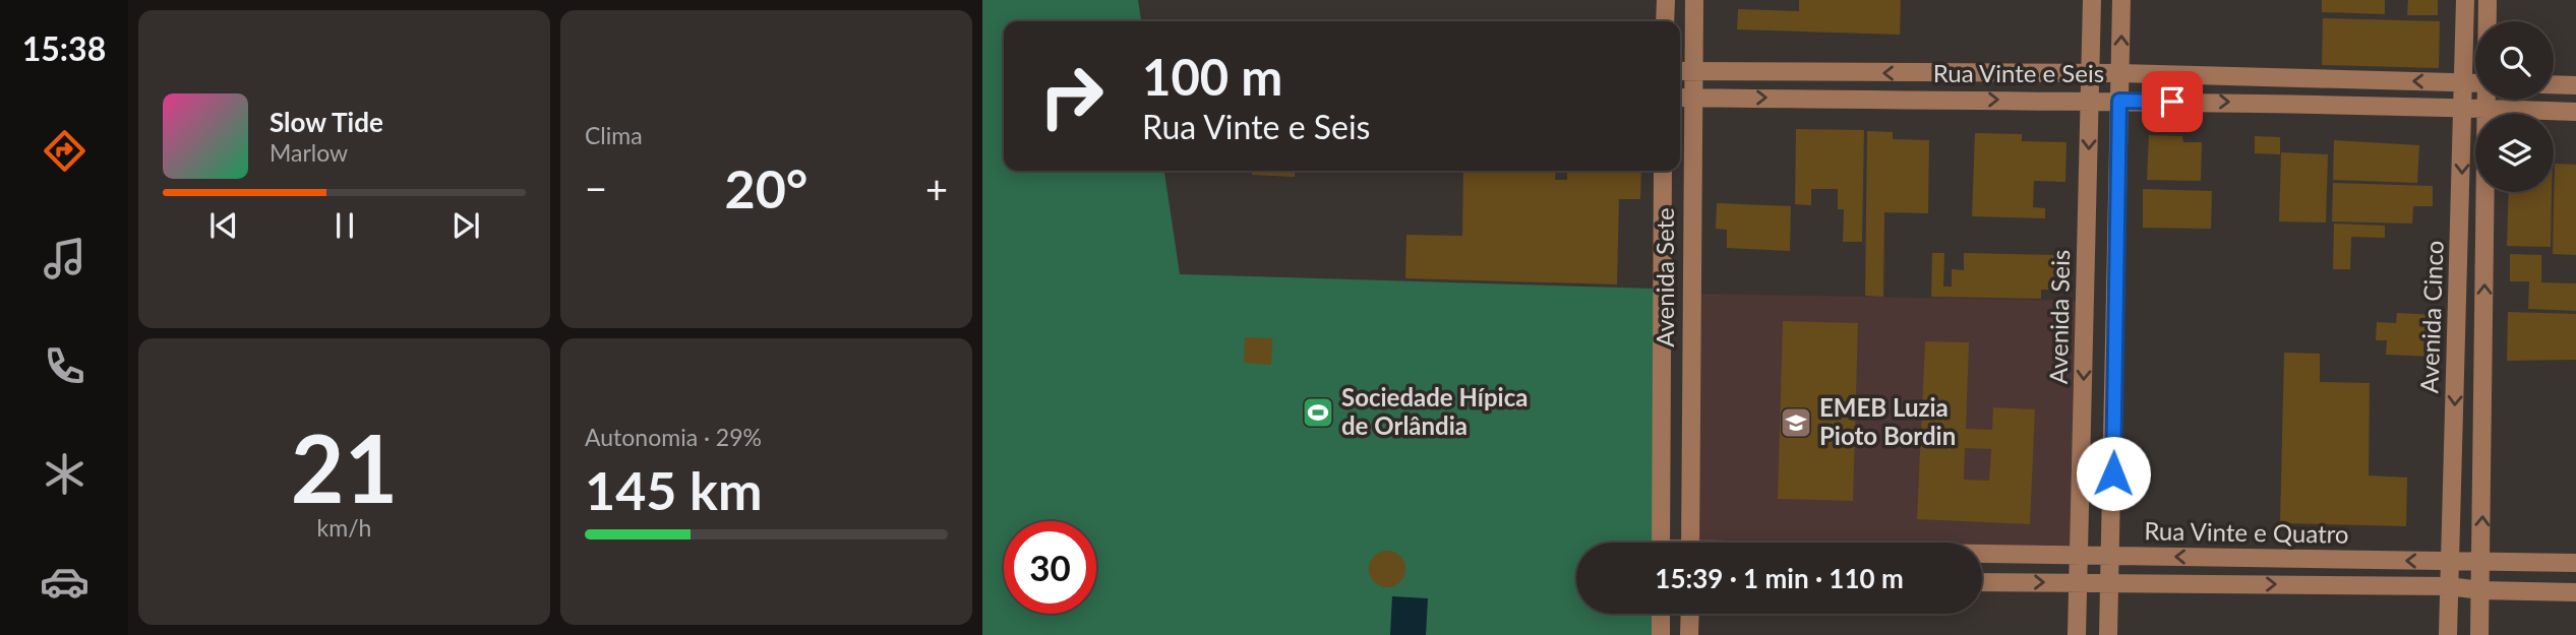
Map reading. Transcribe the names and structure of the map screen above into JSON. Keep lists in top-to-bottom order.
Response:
{
  "streets": {
    "street": [
      "Rua Vinte e Seis",
      "Avenida Sete",
      "Avenida Seis",
      "Avenida Cinco",
      "Rua Vinte e Quatro"
    ]
  },
  "crossings": [
    ["Rua Vinte e Seis", "Avenida Sete"],
    ["Rua Vinte e Seis", "Avenida Seis"],
    ["Rua Vinte e Seis", "Avenida Cinco"],
    ["Avenida Seis", "Rua Vinte e Quatro"],
    ["Avenida Cinco", "Rua Vinte e Quatro"]
  ],
  "places": {
    "sports": ["Sociedade Hípica de Orlândia"],
    "school or university": ["EMEB Luzia Pioto Bordin"]
  },
  "page": {
    "tabs": "15:38",
    "tile": [
      "Clima",
      ["21", "km/h"],
      ["Autonomia · 29%", "145 km"]
    ],
    "turn": ["100 m", "Rua Vinte e Seis"],
    "song": ["Slow Tide", "Marlow"],
    "heat": ["−", "20°", "+"],
    "limit": "30",
    "trip": "15:39 · 1 min · 110 m"
  }
}
